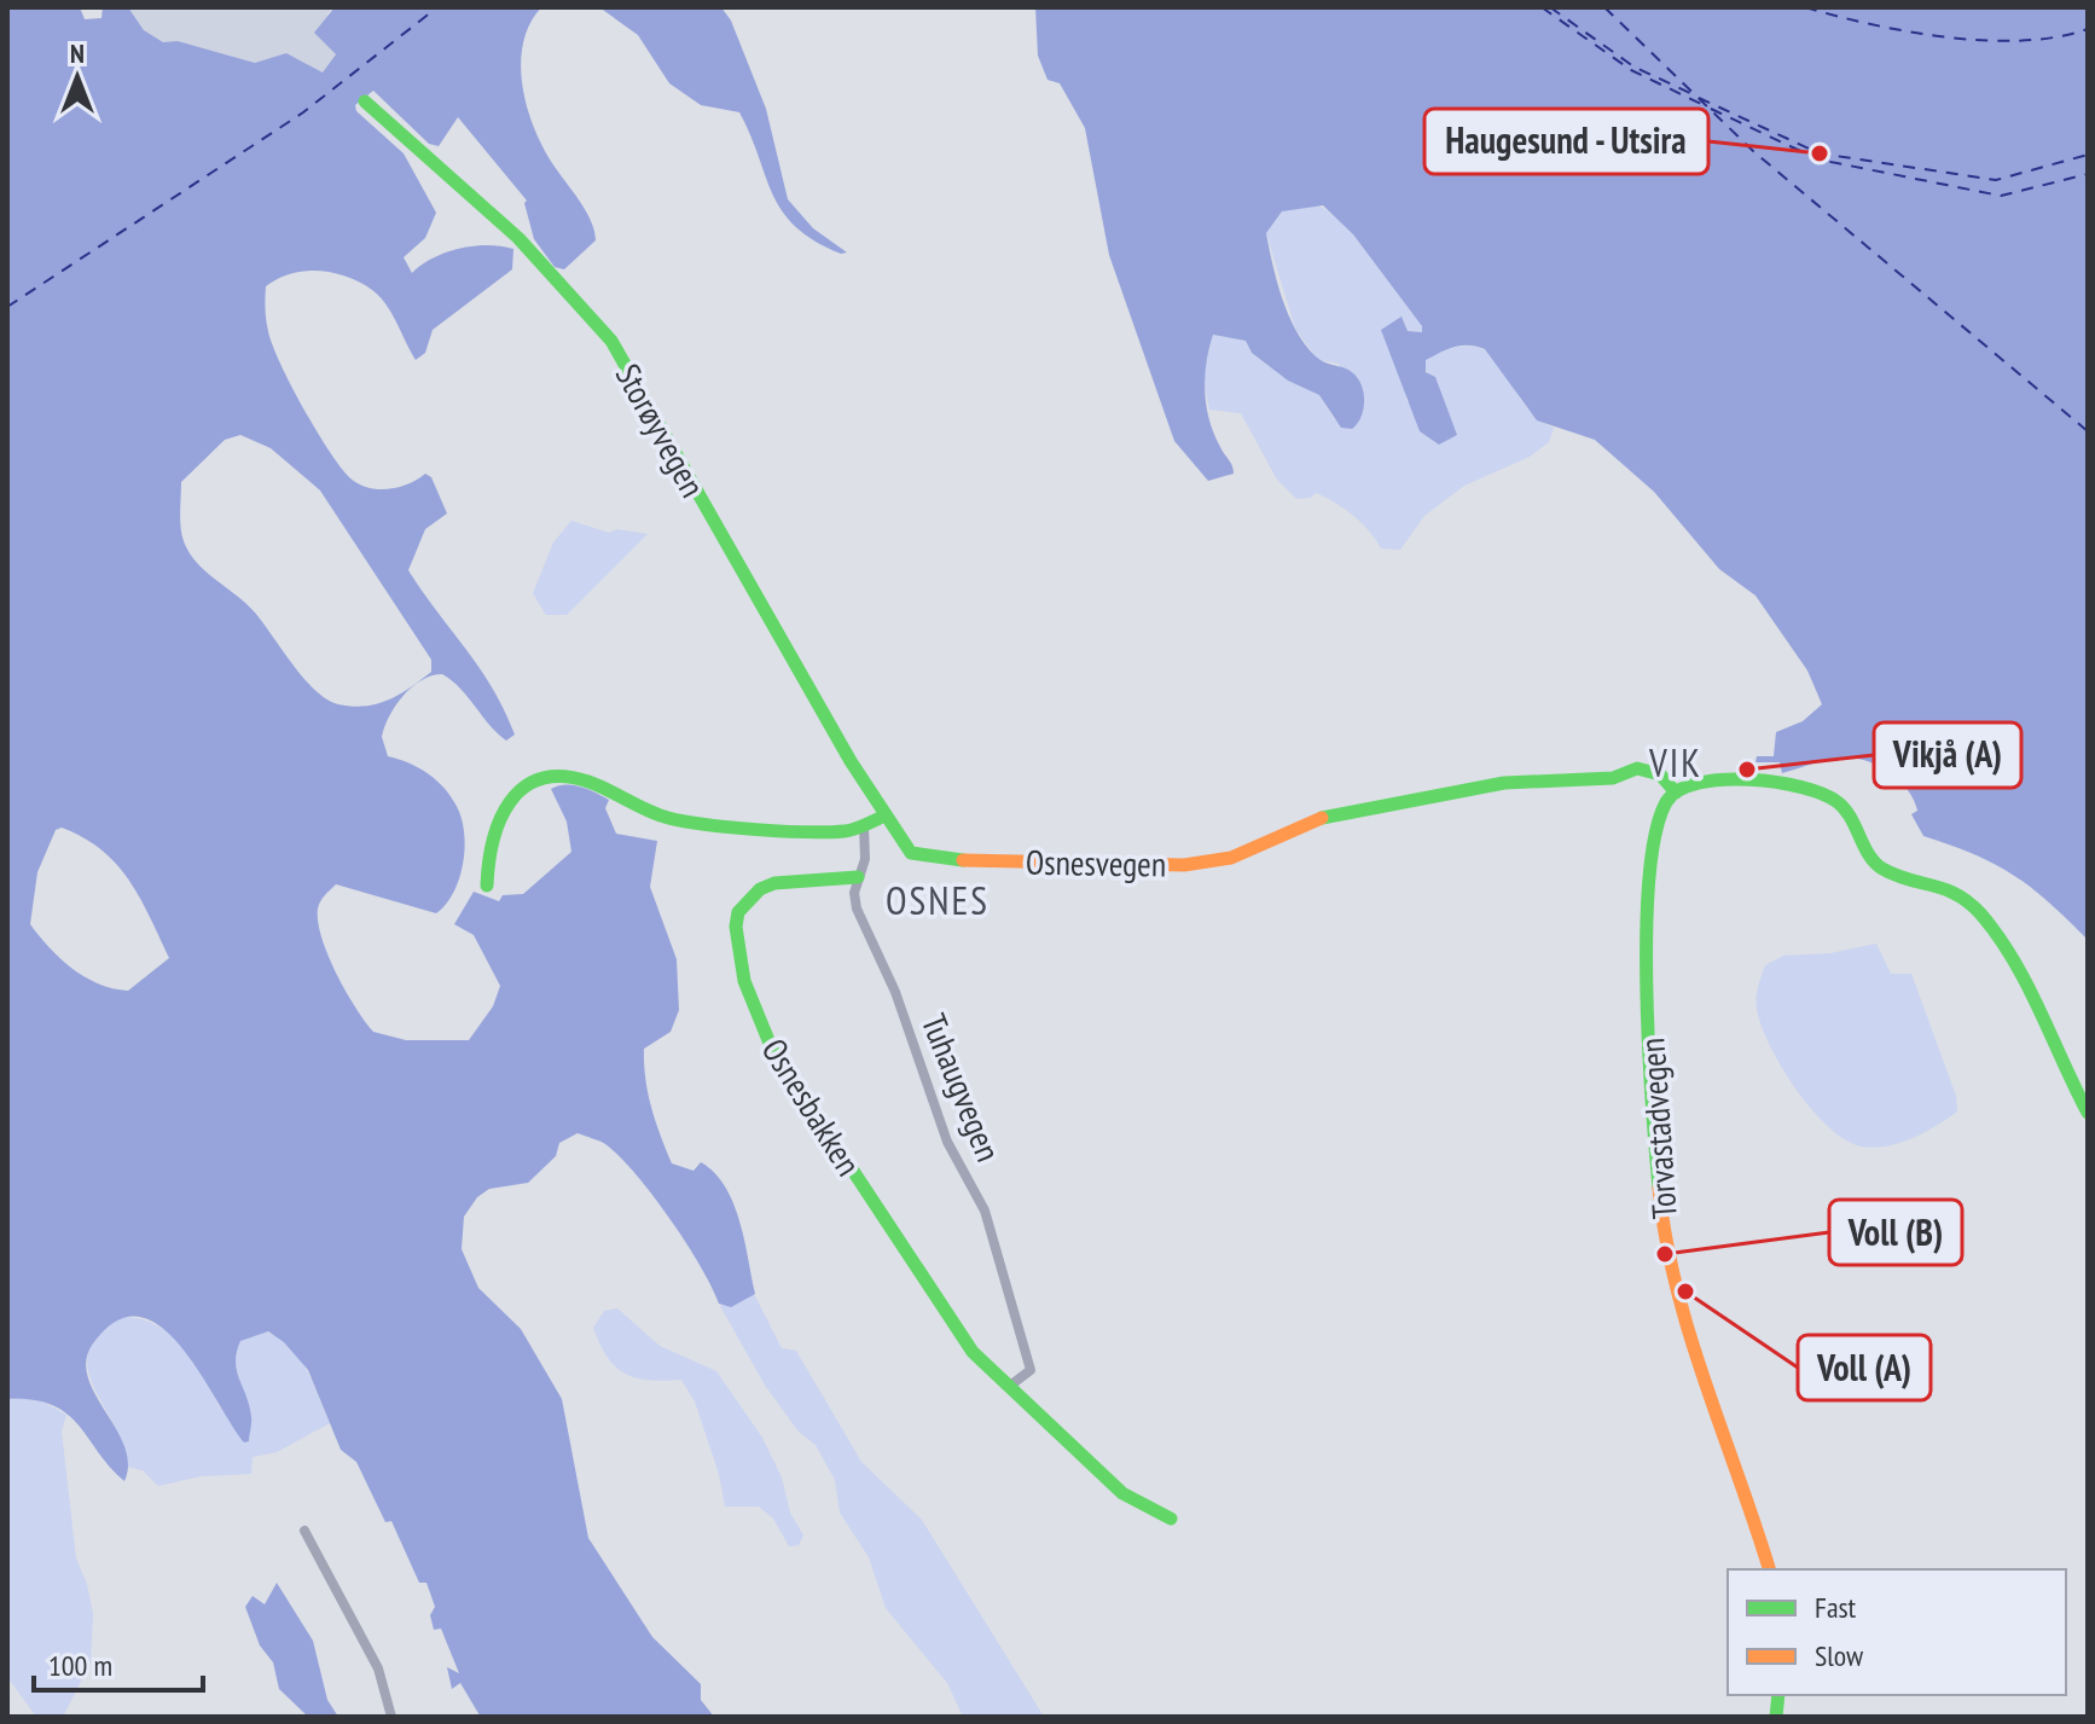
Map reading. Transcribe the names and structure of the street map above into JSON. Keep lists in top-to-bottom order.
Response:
{
  "streets": {
    "street": [
      "Storøyvegen",
      "Osnesvegen",
      "Tuhaugvegen",
      "Osnesbakken",
      "Torvastadvegen"
    ]
  },
  "crossings": [
    ["Storøyvegen", "Osnesvegen"],
    ["Osnesvegen", "Torvastadvegen"],
    ["Tuhaugvegen", "Osnesbakken"]
  ],
  "districts": ["VIK", "OSNES"],
  "places": [
    "Haugesund - Utsira",
    "Vikjå (A)",
    "Voll (B)",
    "Voll (A)"
  ],
  "legend": ["Fast", "Slow"],
  "scale_bar": "100 m",
  "north": "top"
}
